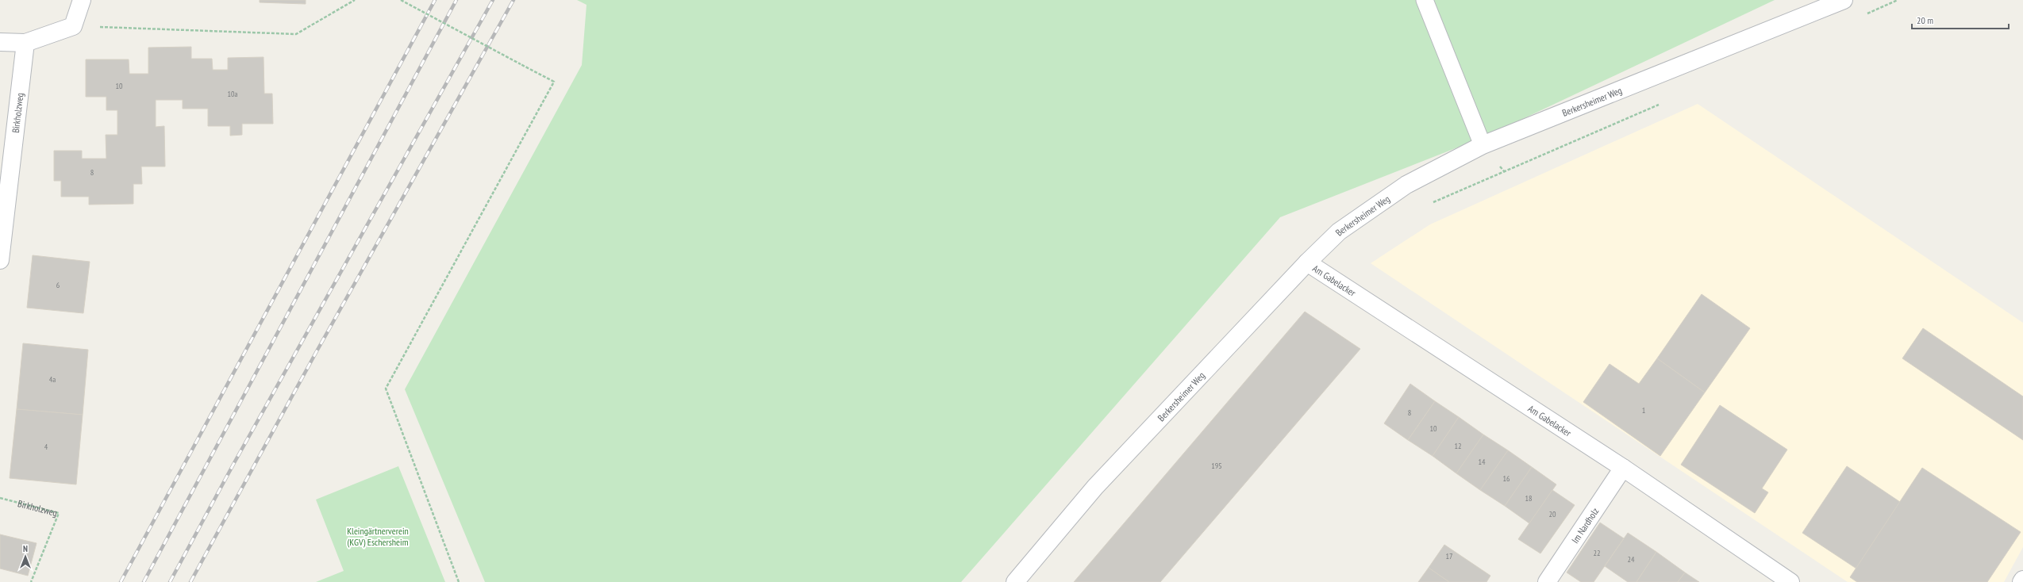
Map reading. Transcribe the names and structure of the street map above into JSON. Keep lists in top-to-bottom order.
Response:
{
  "streets": {
    "street": [
      "Berkersheimer Weg",
      "Birkholzweg",
      "Am Gabelacker",
      "Im Nardholz"
    ]
  },
  "crossings": [
    ["Berkersheimer Weg", "Am Gabelacker"],
    ["Am Gabelacker", "Im Nardholz"]
  ],
  "parks": ["Kleingärtnerverein (KGV) Eschersheim"],
  "house_numbers": [
    "10",
    "10a",
    "8",
    "6",
    "4a",
    "1",
    "8",
    "10",
    "12",
    "4",
    "14",
    "195",
    "16",
    "18",
    "20",
    "22",
    "17",
    "24"
  ],
  "scale_bar": "20 m",
  "north": "top"
}
